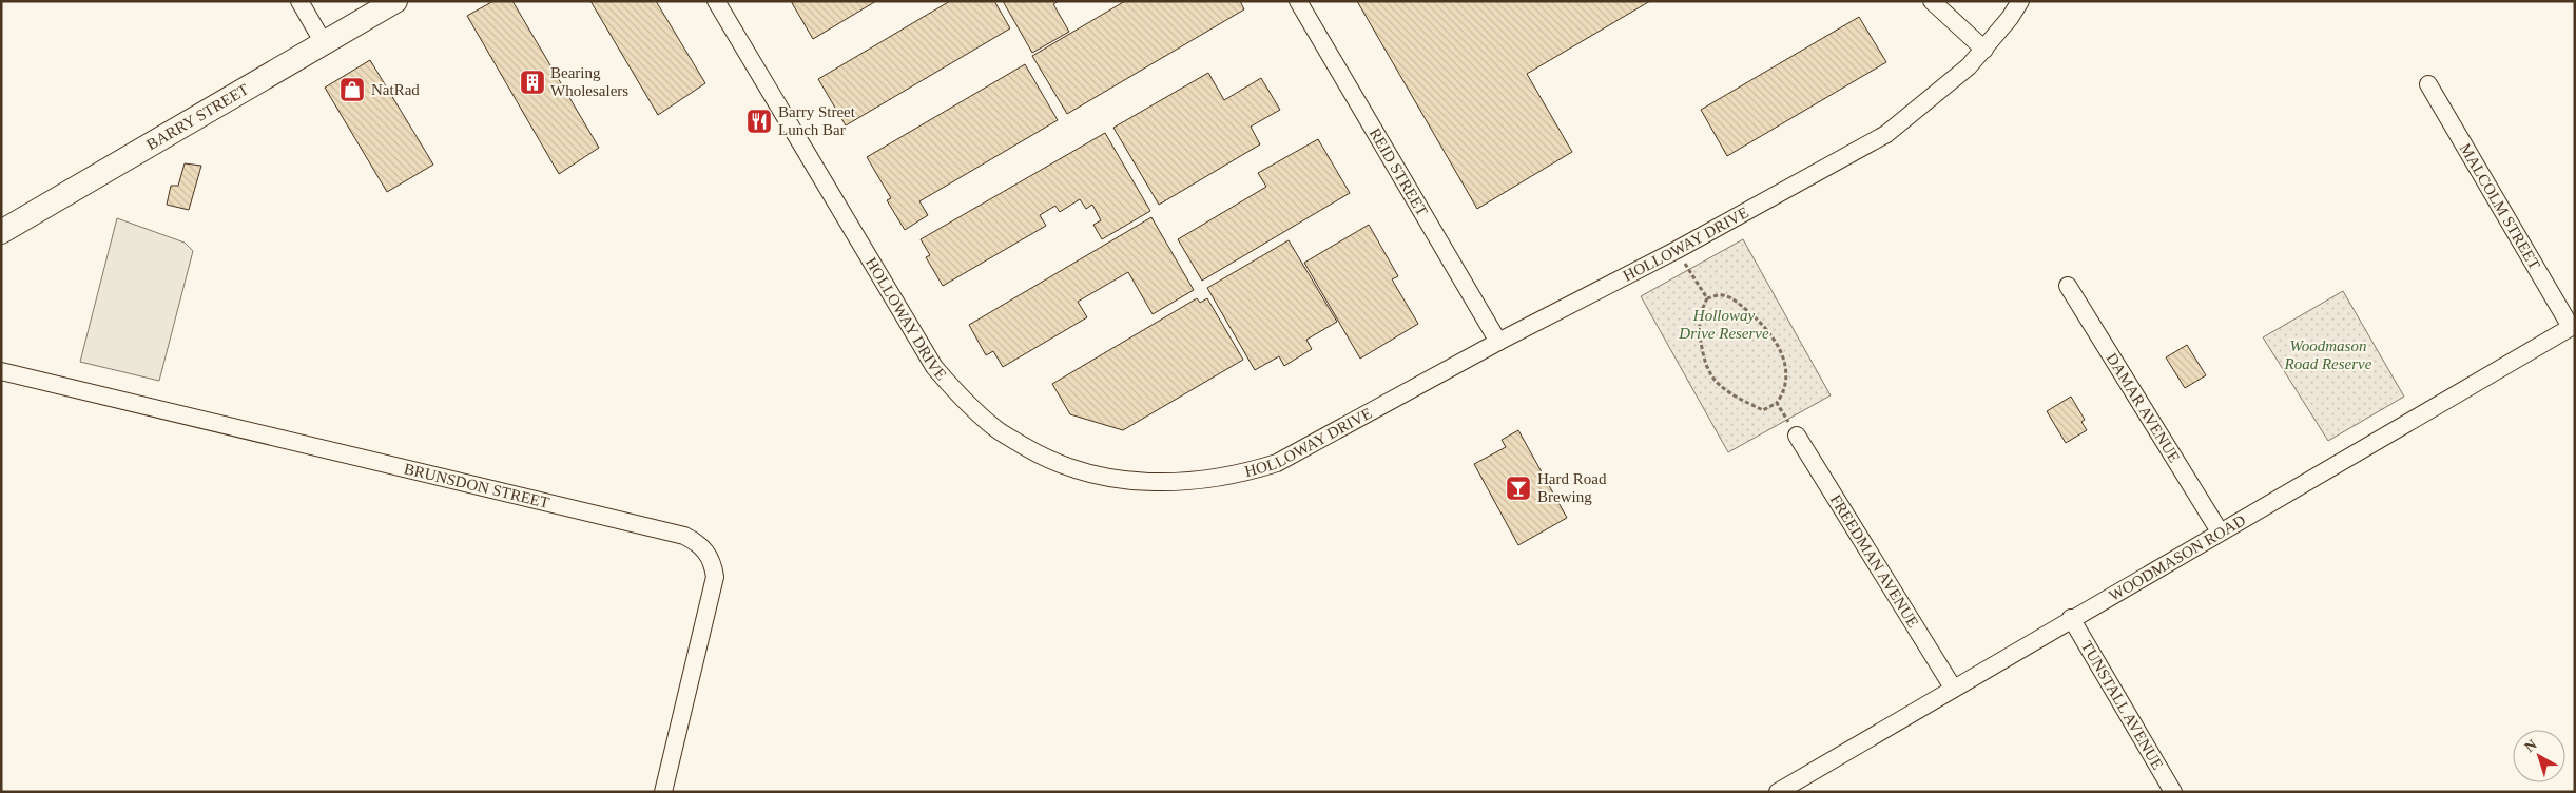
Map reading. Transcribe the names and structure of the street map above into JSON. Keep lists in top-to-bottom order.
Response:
{
  "streets": {
    "main road": ["BARRY STREET"],
    "street": [
      "REID STREET",
      "MALCOLM STREET",
      "HOLLOWAY DRIVE",
      "DAMAR AVENUE",
      "BRUNSDON STREET",
      "WOODMASON ROAD",
      "FREEDMAN AVENUE",
      "TUNSTALL AVENUE"
    ]
  },
  "crossings": [
    ["REID STREET", "HOLLOWAY DRIVE"],
    ["MALCOLM STREET", "WOODMASON ROAD"],
    ["DAMAR AVENUE", "WOODMASON ROAD"],
    ["WOODMASON ROAD", "FREEDMAN AVENUE"],
    ["WOODMASON ROAD", "TUNSTALL AVENUE"]
  ],
  "parks": ["Holloway Drive Reserve", "Woodmason Road Reserve"],
  "places": {
    "building": ["Bearing Wholesalers"],
    "shop": ["NatRad"],
    "restaurant": ["Barry Street Lunch Bar"],
    "bar": ["Hard Road Brewing"]
  },
  "north": "top left"
}
